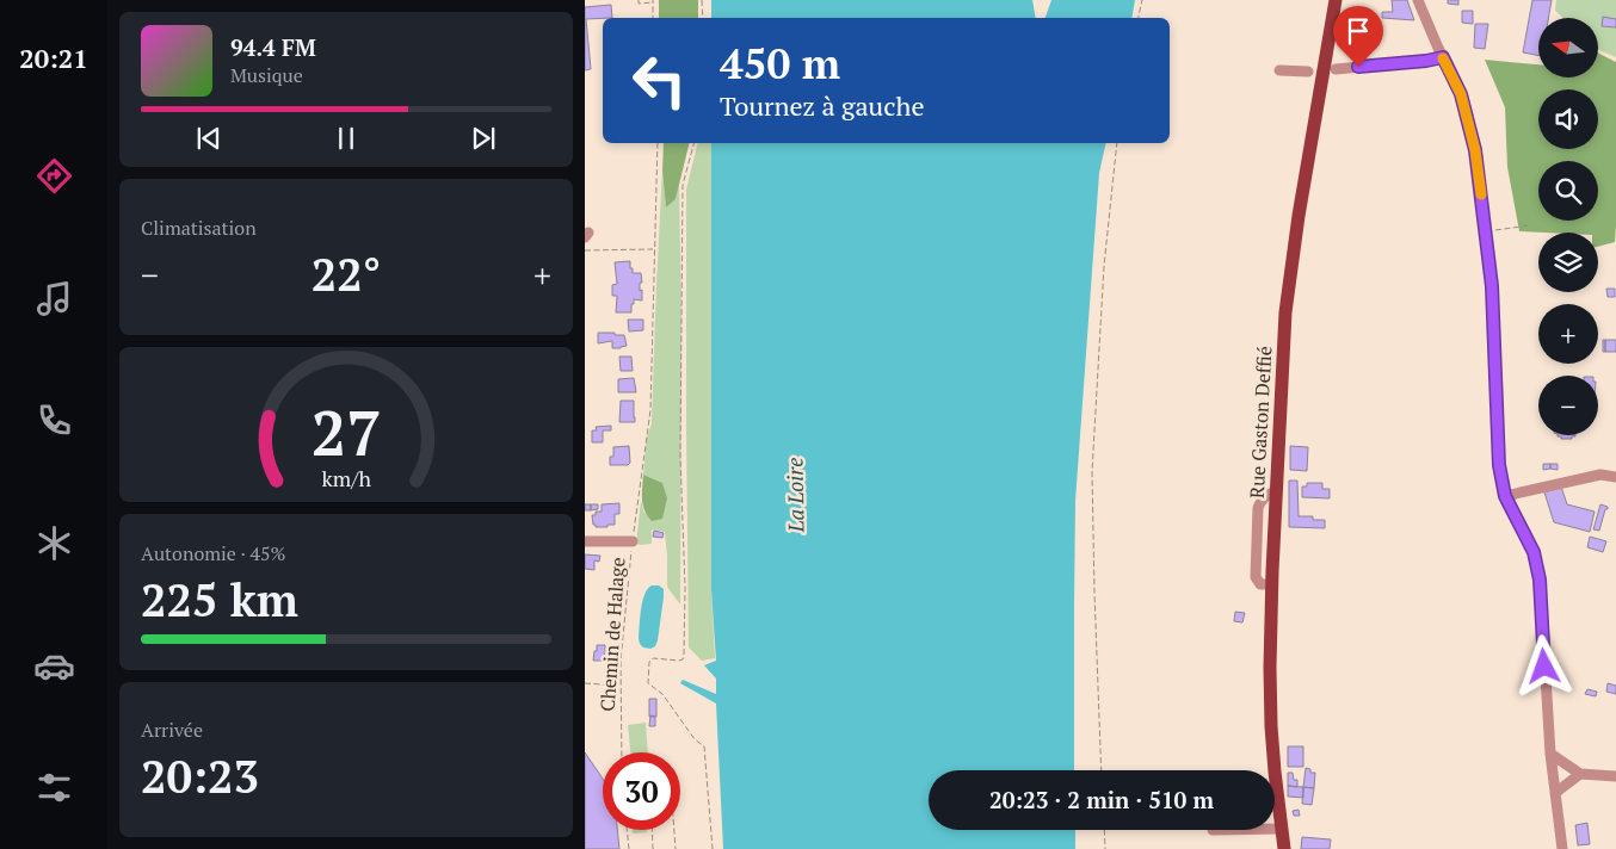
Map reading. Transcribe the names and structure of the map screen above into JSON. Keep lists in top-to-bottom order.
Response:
{
  "streets": {
    "main road": ["Rue Gaston Deffié"],
    "path": ["Chemin de Halage"]
  },
  "water": ["La Loire"],
  "north": "left",
  "page": {
    "tabs": "20:21",
    "map_buttons": ["+", "−"],
    "turn": ["450 m", "Tournez à gauche"],
    "song": ["94.4 FM", "Musique"],
    "tile": [
      "Climatisation",
      ["Autonomie · 45%", "225 km"],
      ["Arrivée", "20:23"]
    ],
    "heat": ["−", "22°", "+"],
    "limit": "30",
    "trip": "20:23 · 2 min · 510 m",
    "gauge": ["27", "km/h"]
  }
}
